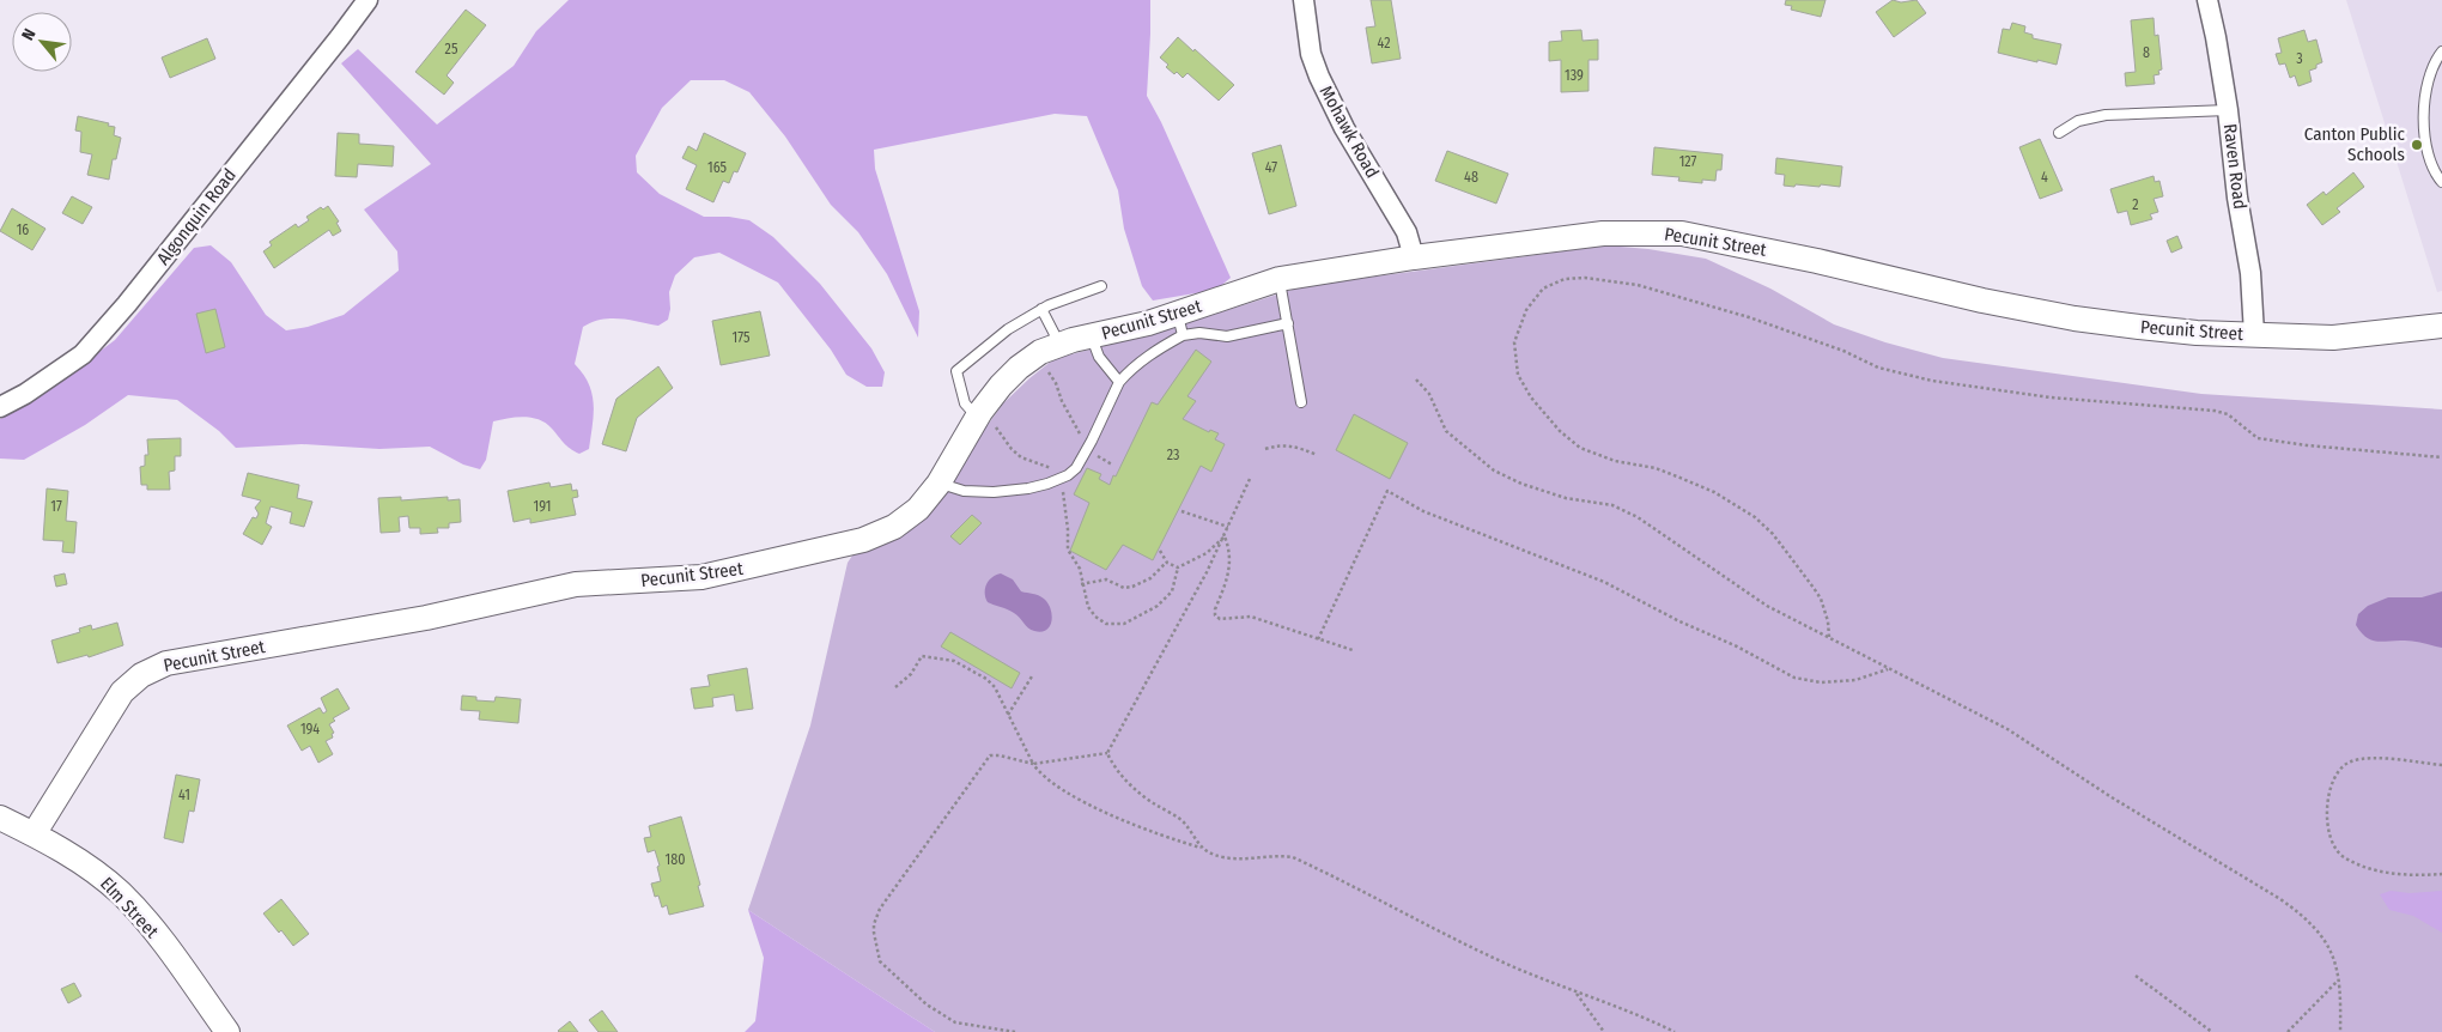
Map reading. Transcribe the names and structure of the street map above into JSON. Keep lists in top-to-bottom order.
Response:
{
  "streets": {
    "street": [
      "Mohawk Road",
      "Raven Road",
      "Algonquin Road",
      "Pecunit Street",
      "Elm Street"
    ]
  },
  "crossings": [
    ["Mohawk Road", "Pecunit Street"],
    ["Raven Road", "Pecunit Street"],
    ["Pecunit Street", "Elm Street"]
  ],
  "places": ["Canton Public Schools"],
  "house_numbers": [
    "42",
    "25",
    "8",
    "3",
    "139",
    "127",
    "165",
    "47",
    "48",
    "4",
    "2",
    "16",
    "175",
    "23",
    "17",
    "191",
    "194",
    "41",
    "180"
  ],
  "north": "top left"
}
